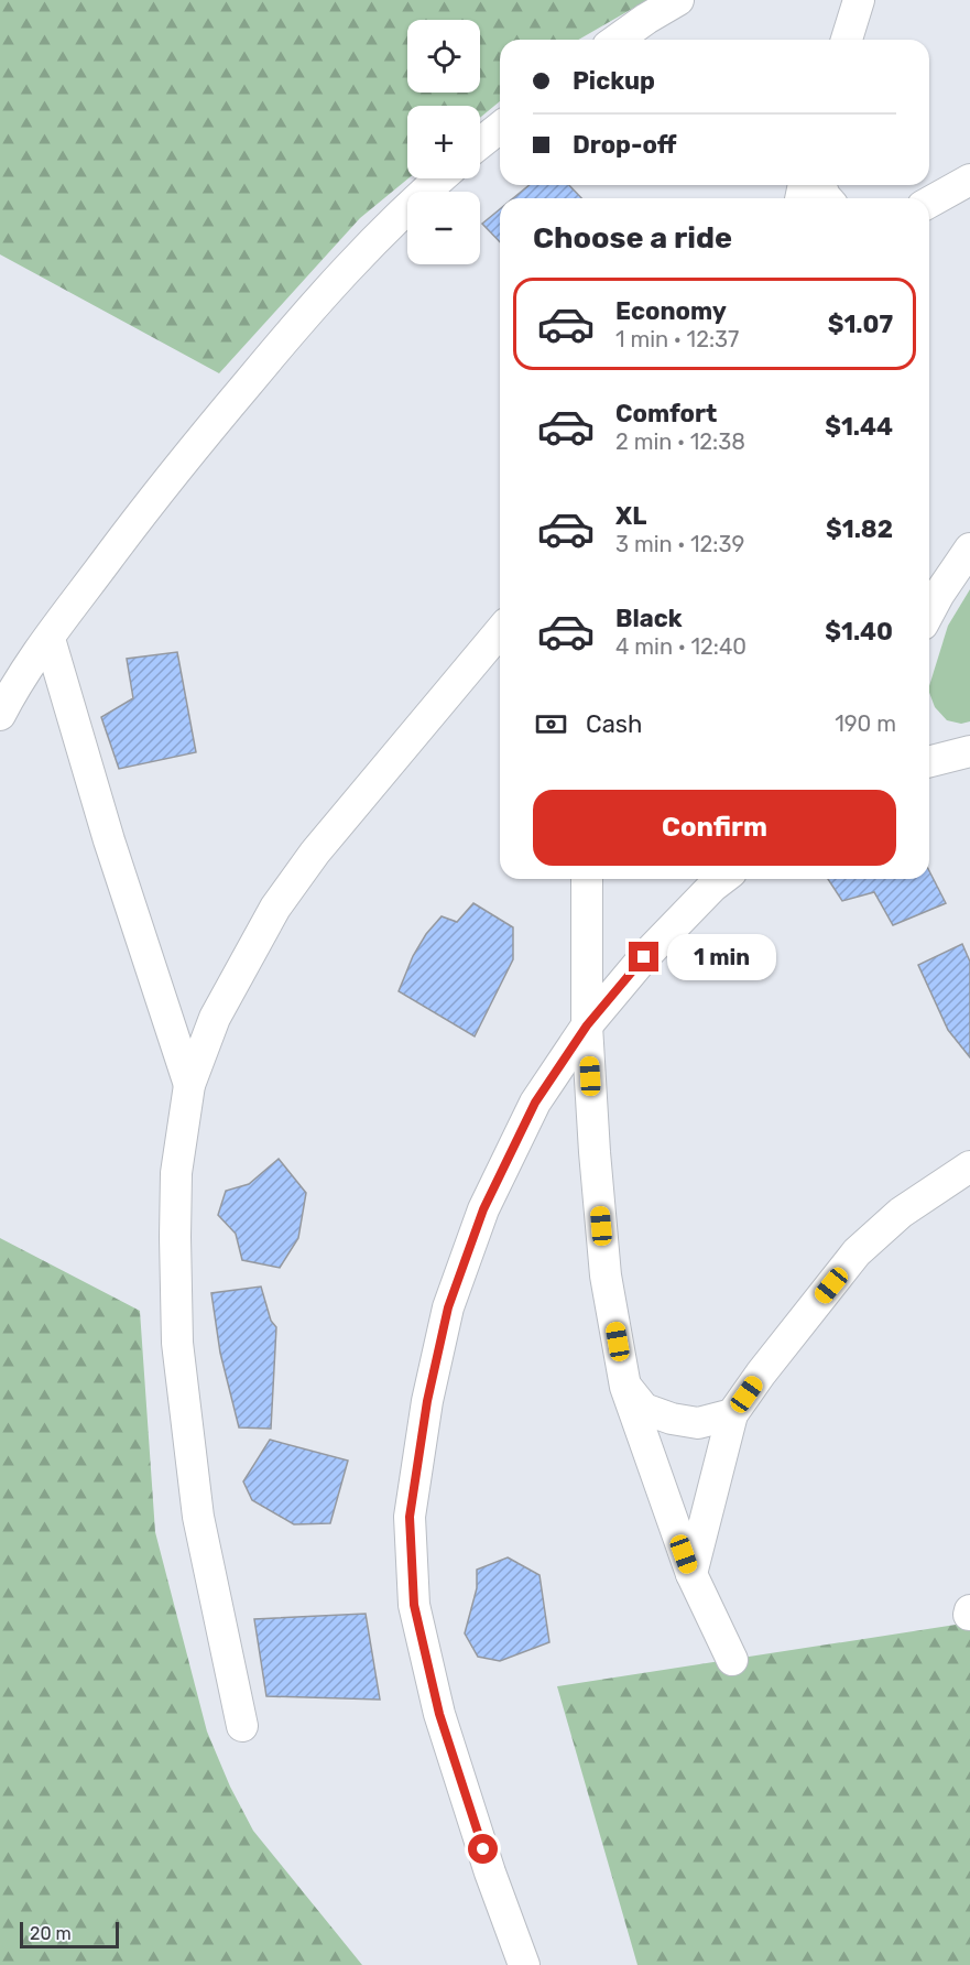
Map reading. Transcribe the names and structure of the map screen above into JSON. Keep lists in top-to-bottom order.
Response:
{
  "scale_bar": "20 m",
  "page": {
    "map_buttons": ["+", "−"],
    "banner": ["Pickup", "Drop-off"],
    "heading": "Choose a ride",
    "list": [
      {
        "name": "Economy",
        "note": "1 min · 12:37",
        "value": "$1.07"
      },
      {
        "name": "Comfort",
        "note": "2 min · 12:38",
        "value": "$1.44"
      },
      {
        "name": "XL",
        "note": "3 min · 12:39",
        "value": "$1.82"
      },
      {
        "name": "Black",
        "note": "4 min · 12:40",
        "value": "$1.40"
      }
    ],
    "pay": ["Cash", "190 m"],
    "buttons": "Confirm",
    "bubble": "1 min",
    "scale": "20 m"
  }
}
